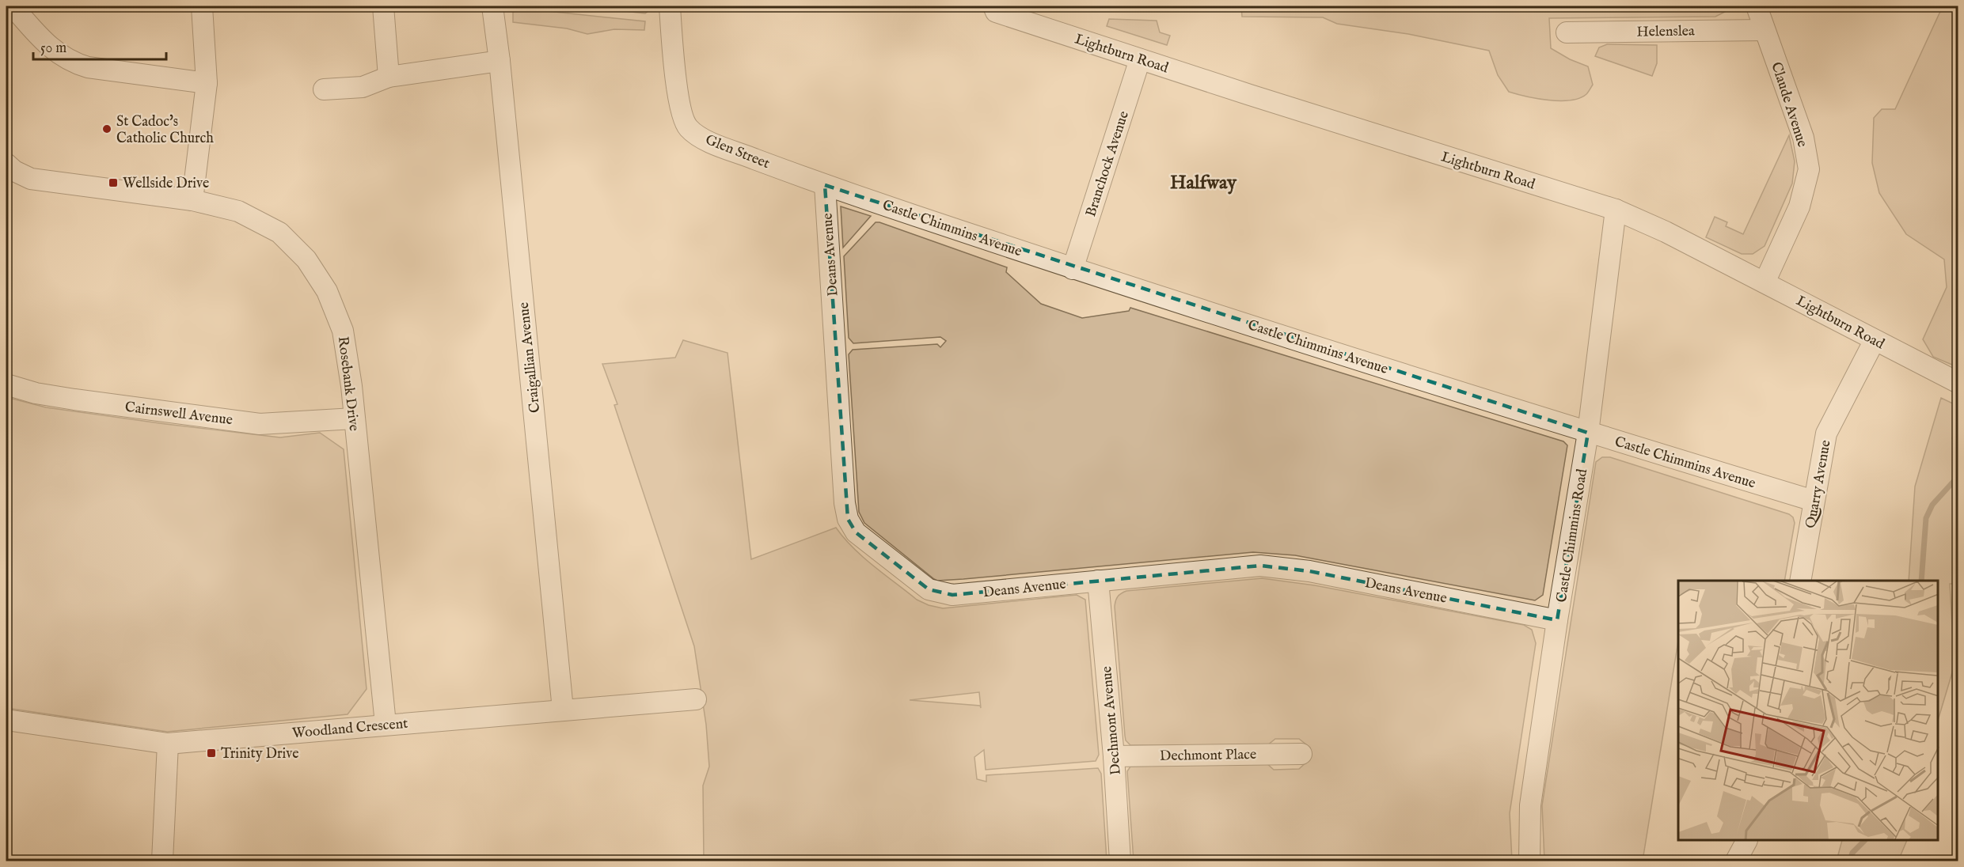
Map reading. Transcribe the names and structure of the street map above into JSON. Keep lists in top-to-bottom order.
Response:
{
  "streets": {
    "street": [
      "Helenslea",
      "Lightburn Road",
      "Claude Avenue",
      "Glen Street",
      "Branchock Avenue",
      "Castle Chimmins Avenue",
      "Deans Avenue",
      "Craigallian Avenue",
      "Rosebank Drive",
      "Cairnswell Avenue",
      "Quarry Avenue",
      "Castle Chimmins Road",
      "Dechmont Avenue",
      "Woodland Crescent",
      "Dechmont Place"
    ]
  },
  "crossings": [
    ["Helenslea", "Claude Avenue"],
    ["Lightburn Road", "Claude Avenue"],
    ["Lightburn Road", "Branchock Avenue"],
    ["Lightburn Road", "Quarry Avenue"],
    ["Lightburn Road", "Castle Chimmins Road"],
    ["Glen Street", "Castle Chimmins Avenue"],
    ["Glen Street", "Deans Avenue"],
    ["Branchock Avenue", "Castle Chimmins Avenue"],
    ["Castle Chimmins Avenue", "Deans Avenue"],
    ["Castle Chimmins Avenue", "Quarry Avenue"],
    ["Castle Chimmins Avenue", "Castle Chimmins Road"],
    ["Deans Avenue", "Castle Chimmins Road"],
    ["Deans Avenue", "Dechmont Avenue"],
    ["Craigallian Avenue", "Woodland Crescent"],
    ["Rosebank Drive", "Cairnswell Avenue"],
    ["Rosebank Drive", "Woodland Crescent"],
    ["Dechmont Avenue", "Dechmont Place"]
  ],
  "districts": ["Halfway"],
  "places": {
    "other": ["St Cadoc's Catholic Church"],
    "transit": ["Wellside Drive", "Trinity Drive"]
  },
  "scale_bar": "50 m"
}
